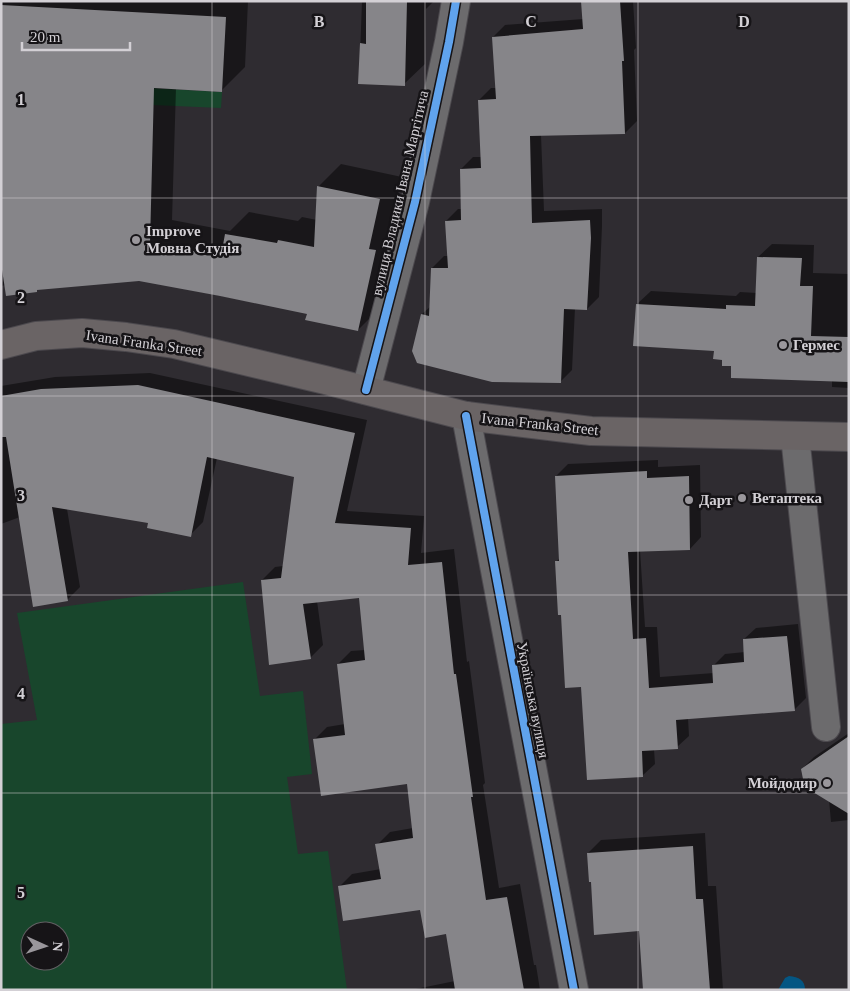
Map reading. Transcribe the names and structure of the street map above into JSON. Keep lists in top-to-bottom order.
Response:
{
  "streets": {
    "main road": ["Ivana Franka Street"],
    "street": ["вулиця Владики Івана Маргітича", "Українська вулиця"]
  },
  "crossings": [
    ["вулиця Владики Івана Маргітича", "Ivana Franka Street"],
    ["Ivana Franka Street", "Українська вулиця"]
  ],
  "places": [
    "Improve Мовна Студія",
    "Гермес",
    "Ветаптека",
    "Дарт",
    "Мойдодир"
  ],
  "scale_bar": "20 m",
  "north": "right",
  "grid": {
    "columns": ["B", "C", "D"],
    "rows": [
      "1",
      "2",
      "3",
      "4",
      "5"
    ]
  }
}
